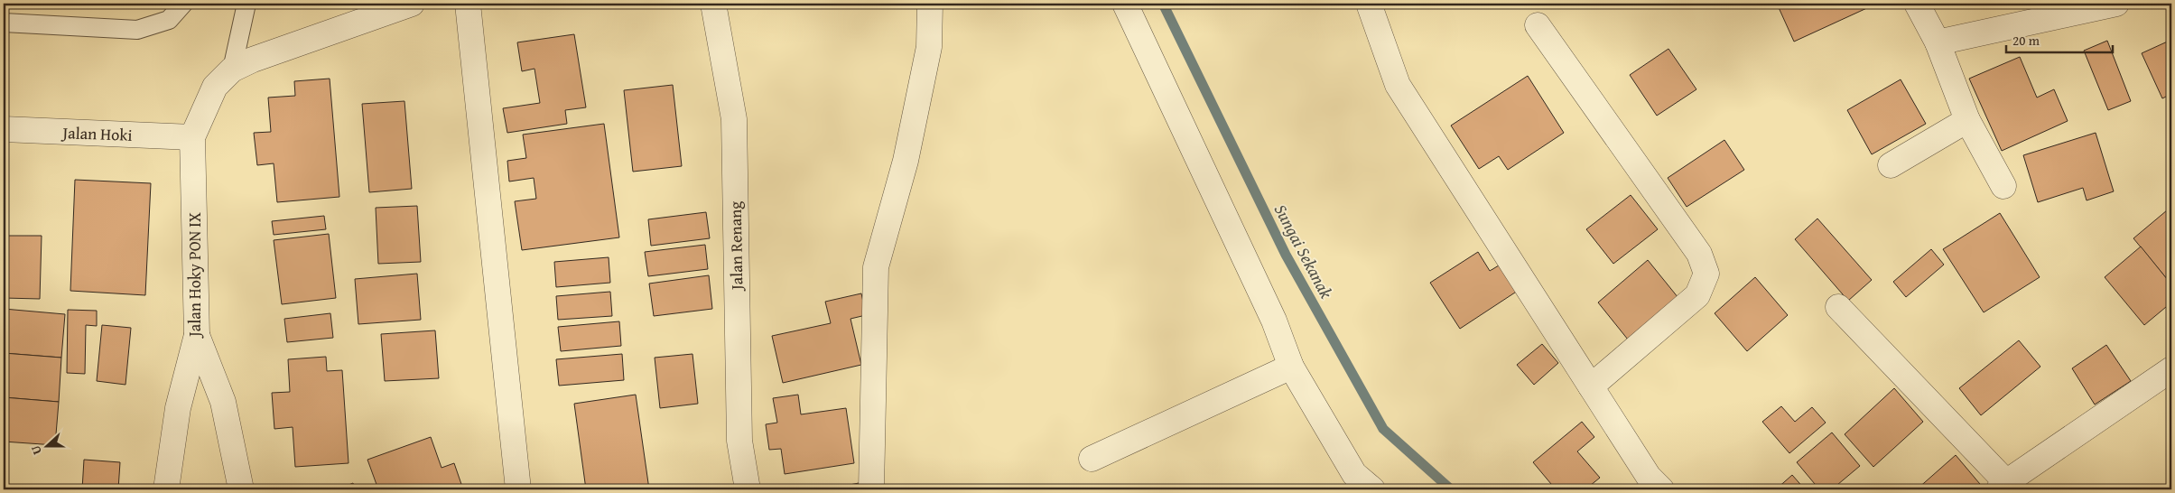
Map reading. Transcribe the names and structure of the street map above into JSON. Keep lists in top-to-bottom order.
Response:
{
  "streets": {
    "street": ["Jalan Hoki", "Jalan Renang", "Jalan Hoky PON IX"]
  },
  "crossings": [
    ["Jalan Hoki", "Jalan Hoky PON IX"]
  ],
  "water": ["Sungai Sekanak"],
  "scale_bar": "20 m",
  "north": "left"
}
